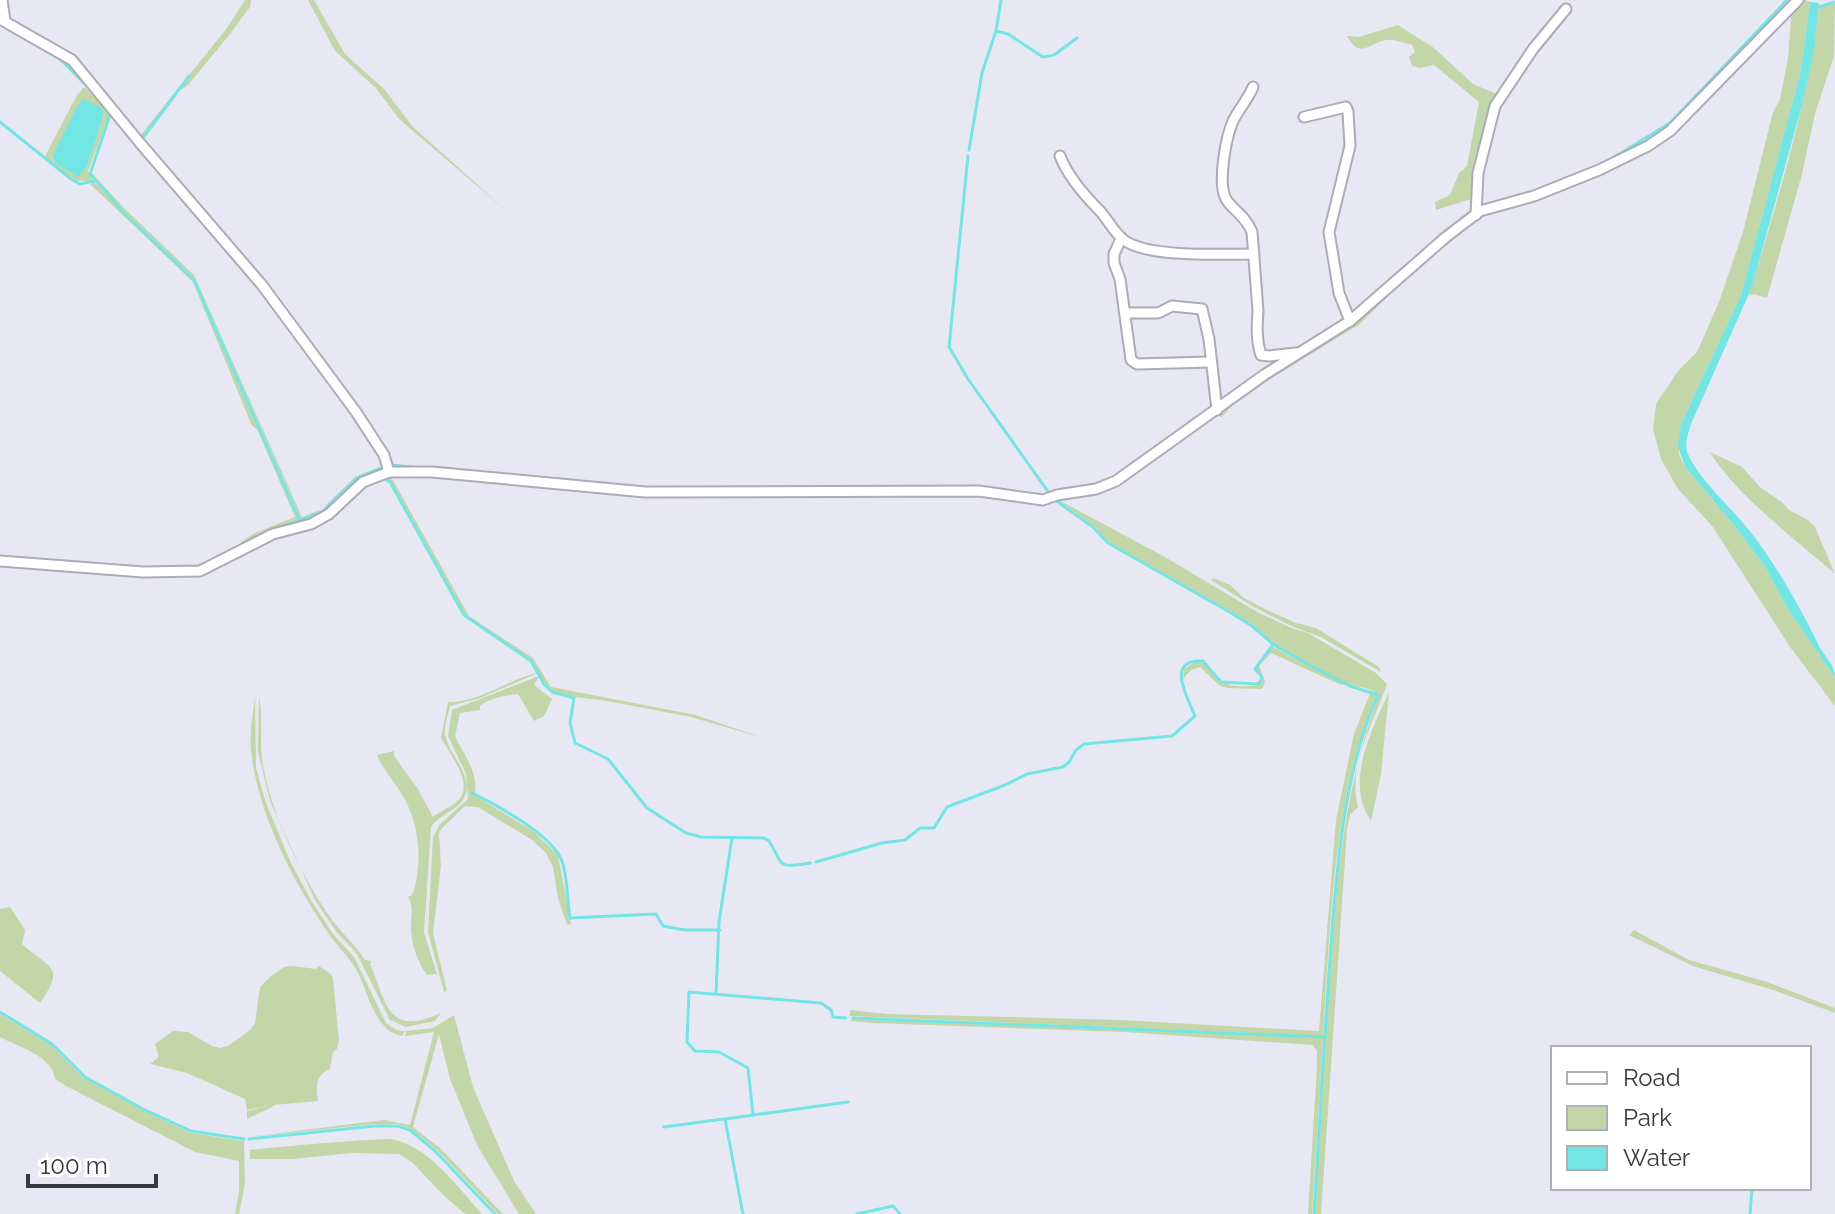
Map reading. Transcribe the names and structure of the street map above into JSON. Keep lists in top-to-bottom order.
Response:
{
  "legend": ["Road", "Park", "Water"],
  "scale_bar": "100 m"
}
